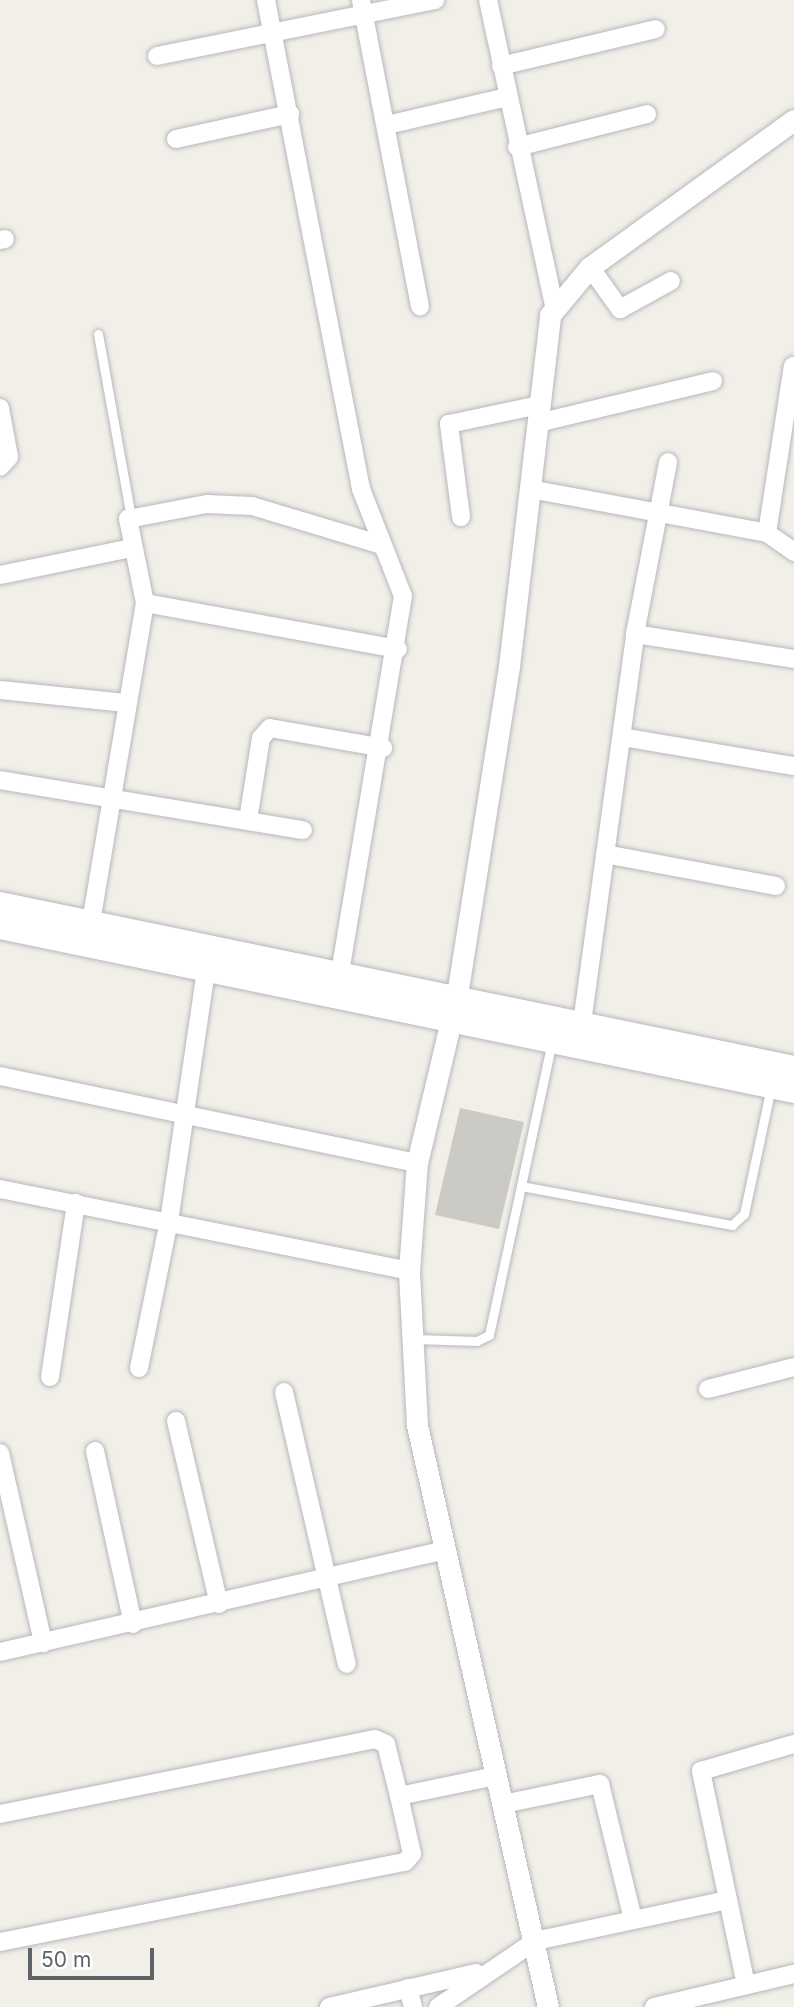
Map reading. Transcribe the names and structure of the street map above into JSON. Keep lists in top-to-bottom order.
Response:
{
  "scale_bar": "50 m"
}
